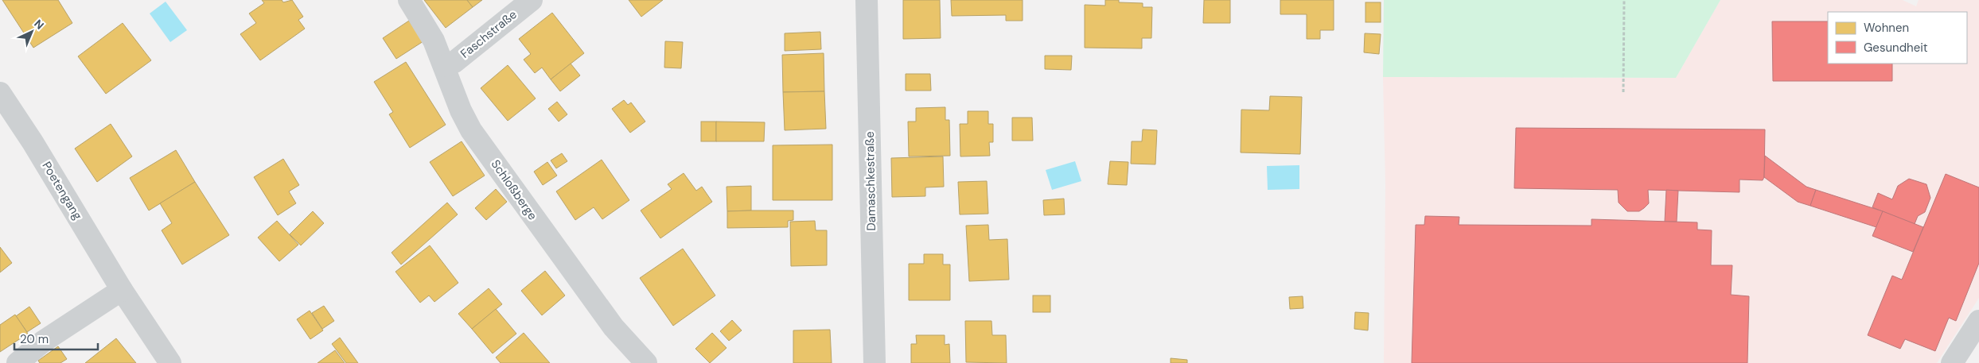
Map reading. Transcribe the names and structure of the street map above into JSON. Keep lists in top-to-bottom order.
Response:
{
  "streets": {
    "street": [
      "Faschstraße",
      "Damaschkestraße",
      "Schloßberge",
      "Poetengang"
    ]
  },
  "crossings": [
    ["Faschstraße", "Schloßberge"]
  ],
  "legend": ["Wohnen", "Gesundheit"],
  "scale_bar": "20 m",
  "north": "top right"
}
